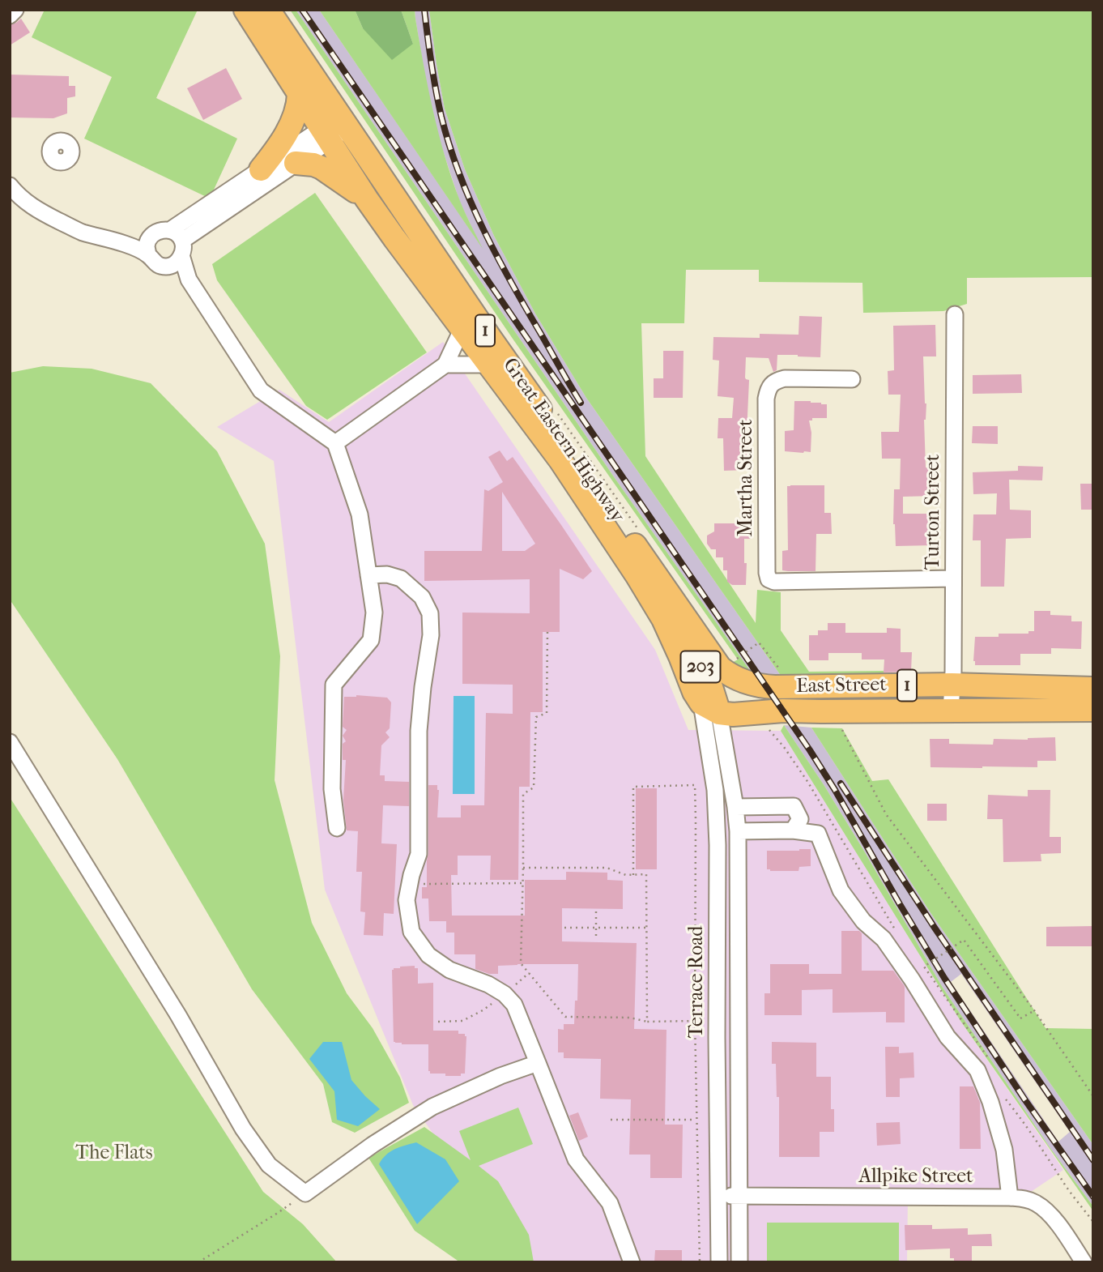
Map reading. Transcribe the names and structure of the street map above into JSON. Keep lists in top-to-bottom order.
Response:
{
  "streets": {
    "highway": [
      "1",
      "Great Eastern Highway",
      "203",
      "East Street"
    ],
    "street": [
      "Martha Street",
      "Turton Street",
      "Terrace Road",
      "Allpike Street"
    ]
  },
  "crossings": [
    ["Great Eastern Highway", "East Street"],
    ["Great Eastern Highway", "Terrace Road"],
    ["Martha Street", "Turton Street"],
    ["Turton Street", "East Street"],
    ["East Street", "Terrace Road"],
    ["Terrace Road", "Allpike Street"]
  ],
  "parks": ["The Flats"]
}
